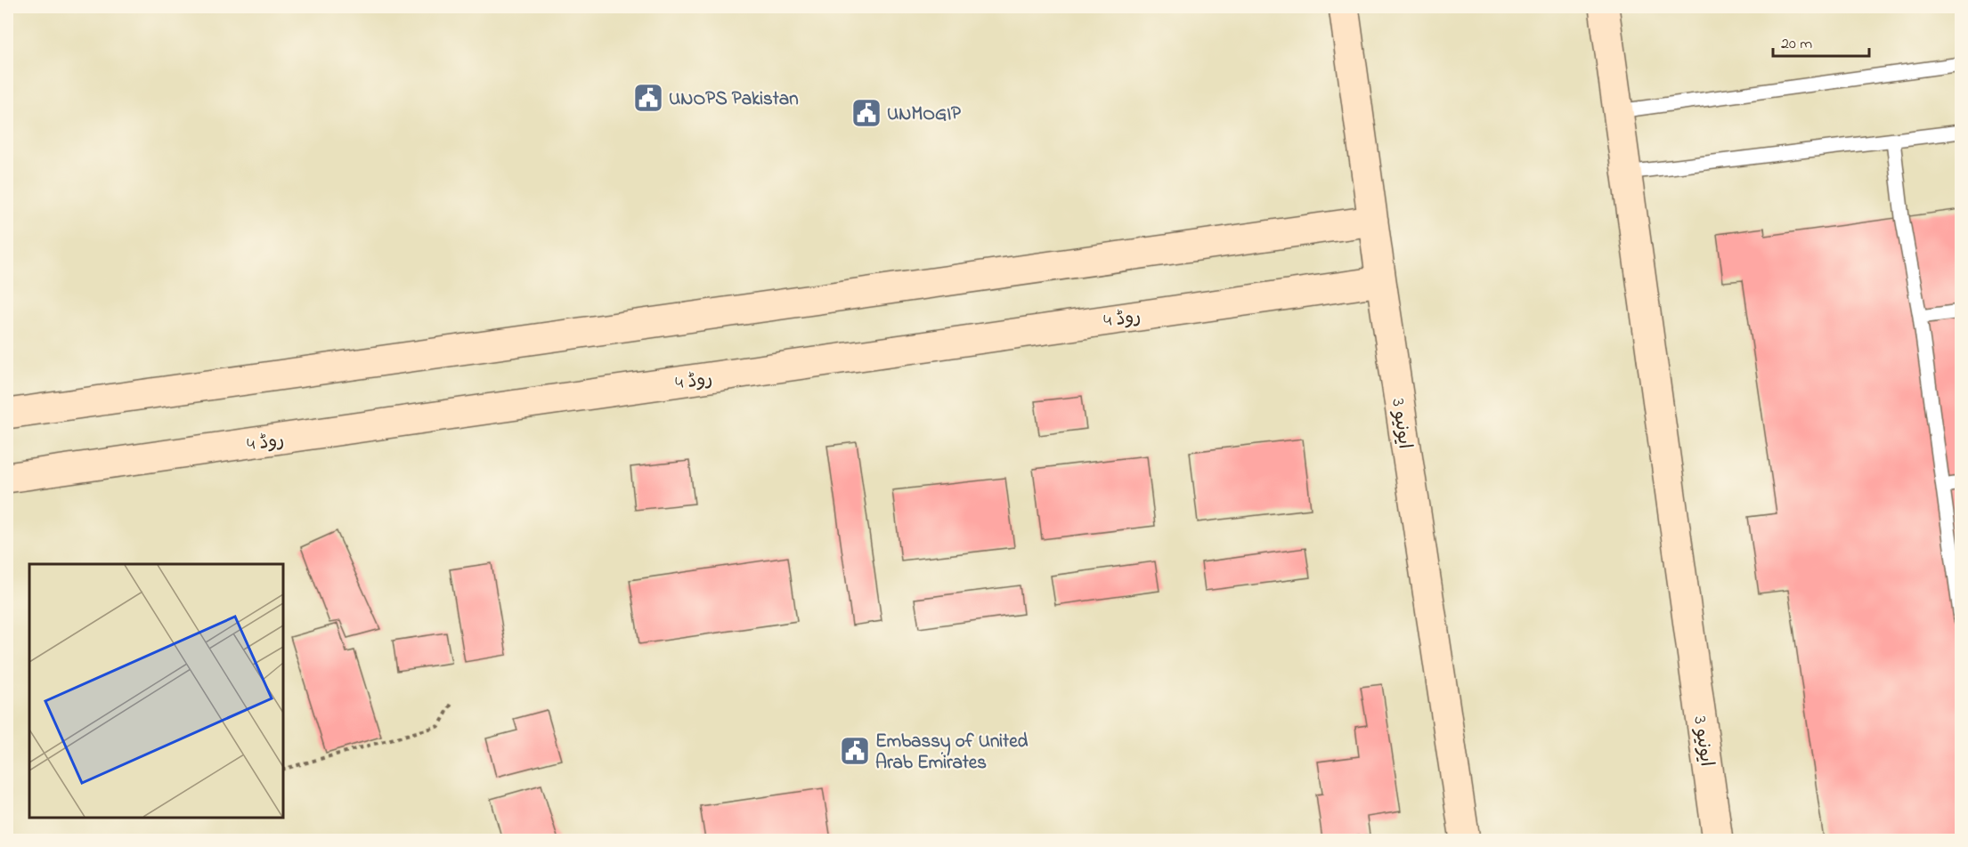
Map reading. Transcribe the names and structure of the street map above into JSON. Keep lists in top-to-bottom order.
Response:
{
  "streets": {
    "street": ["روڈ 4", "ایونیو 3"]
  },
  "crossings": [
    ["روڈ 4", "ایونیو 3"]
  ],
  "places": {
    "public building": ["UNOPS Pakistan", "UNMOGIP", "Embassy of United Arab Emirates"]
  },
  "scale_bar": "20 m"
}
